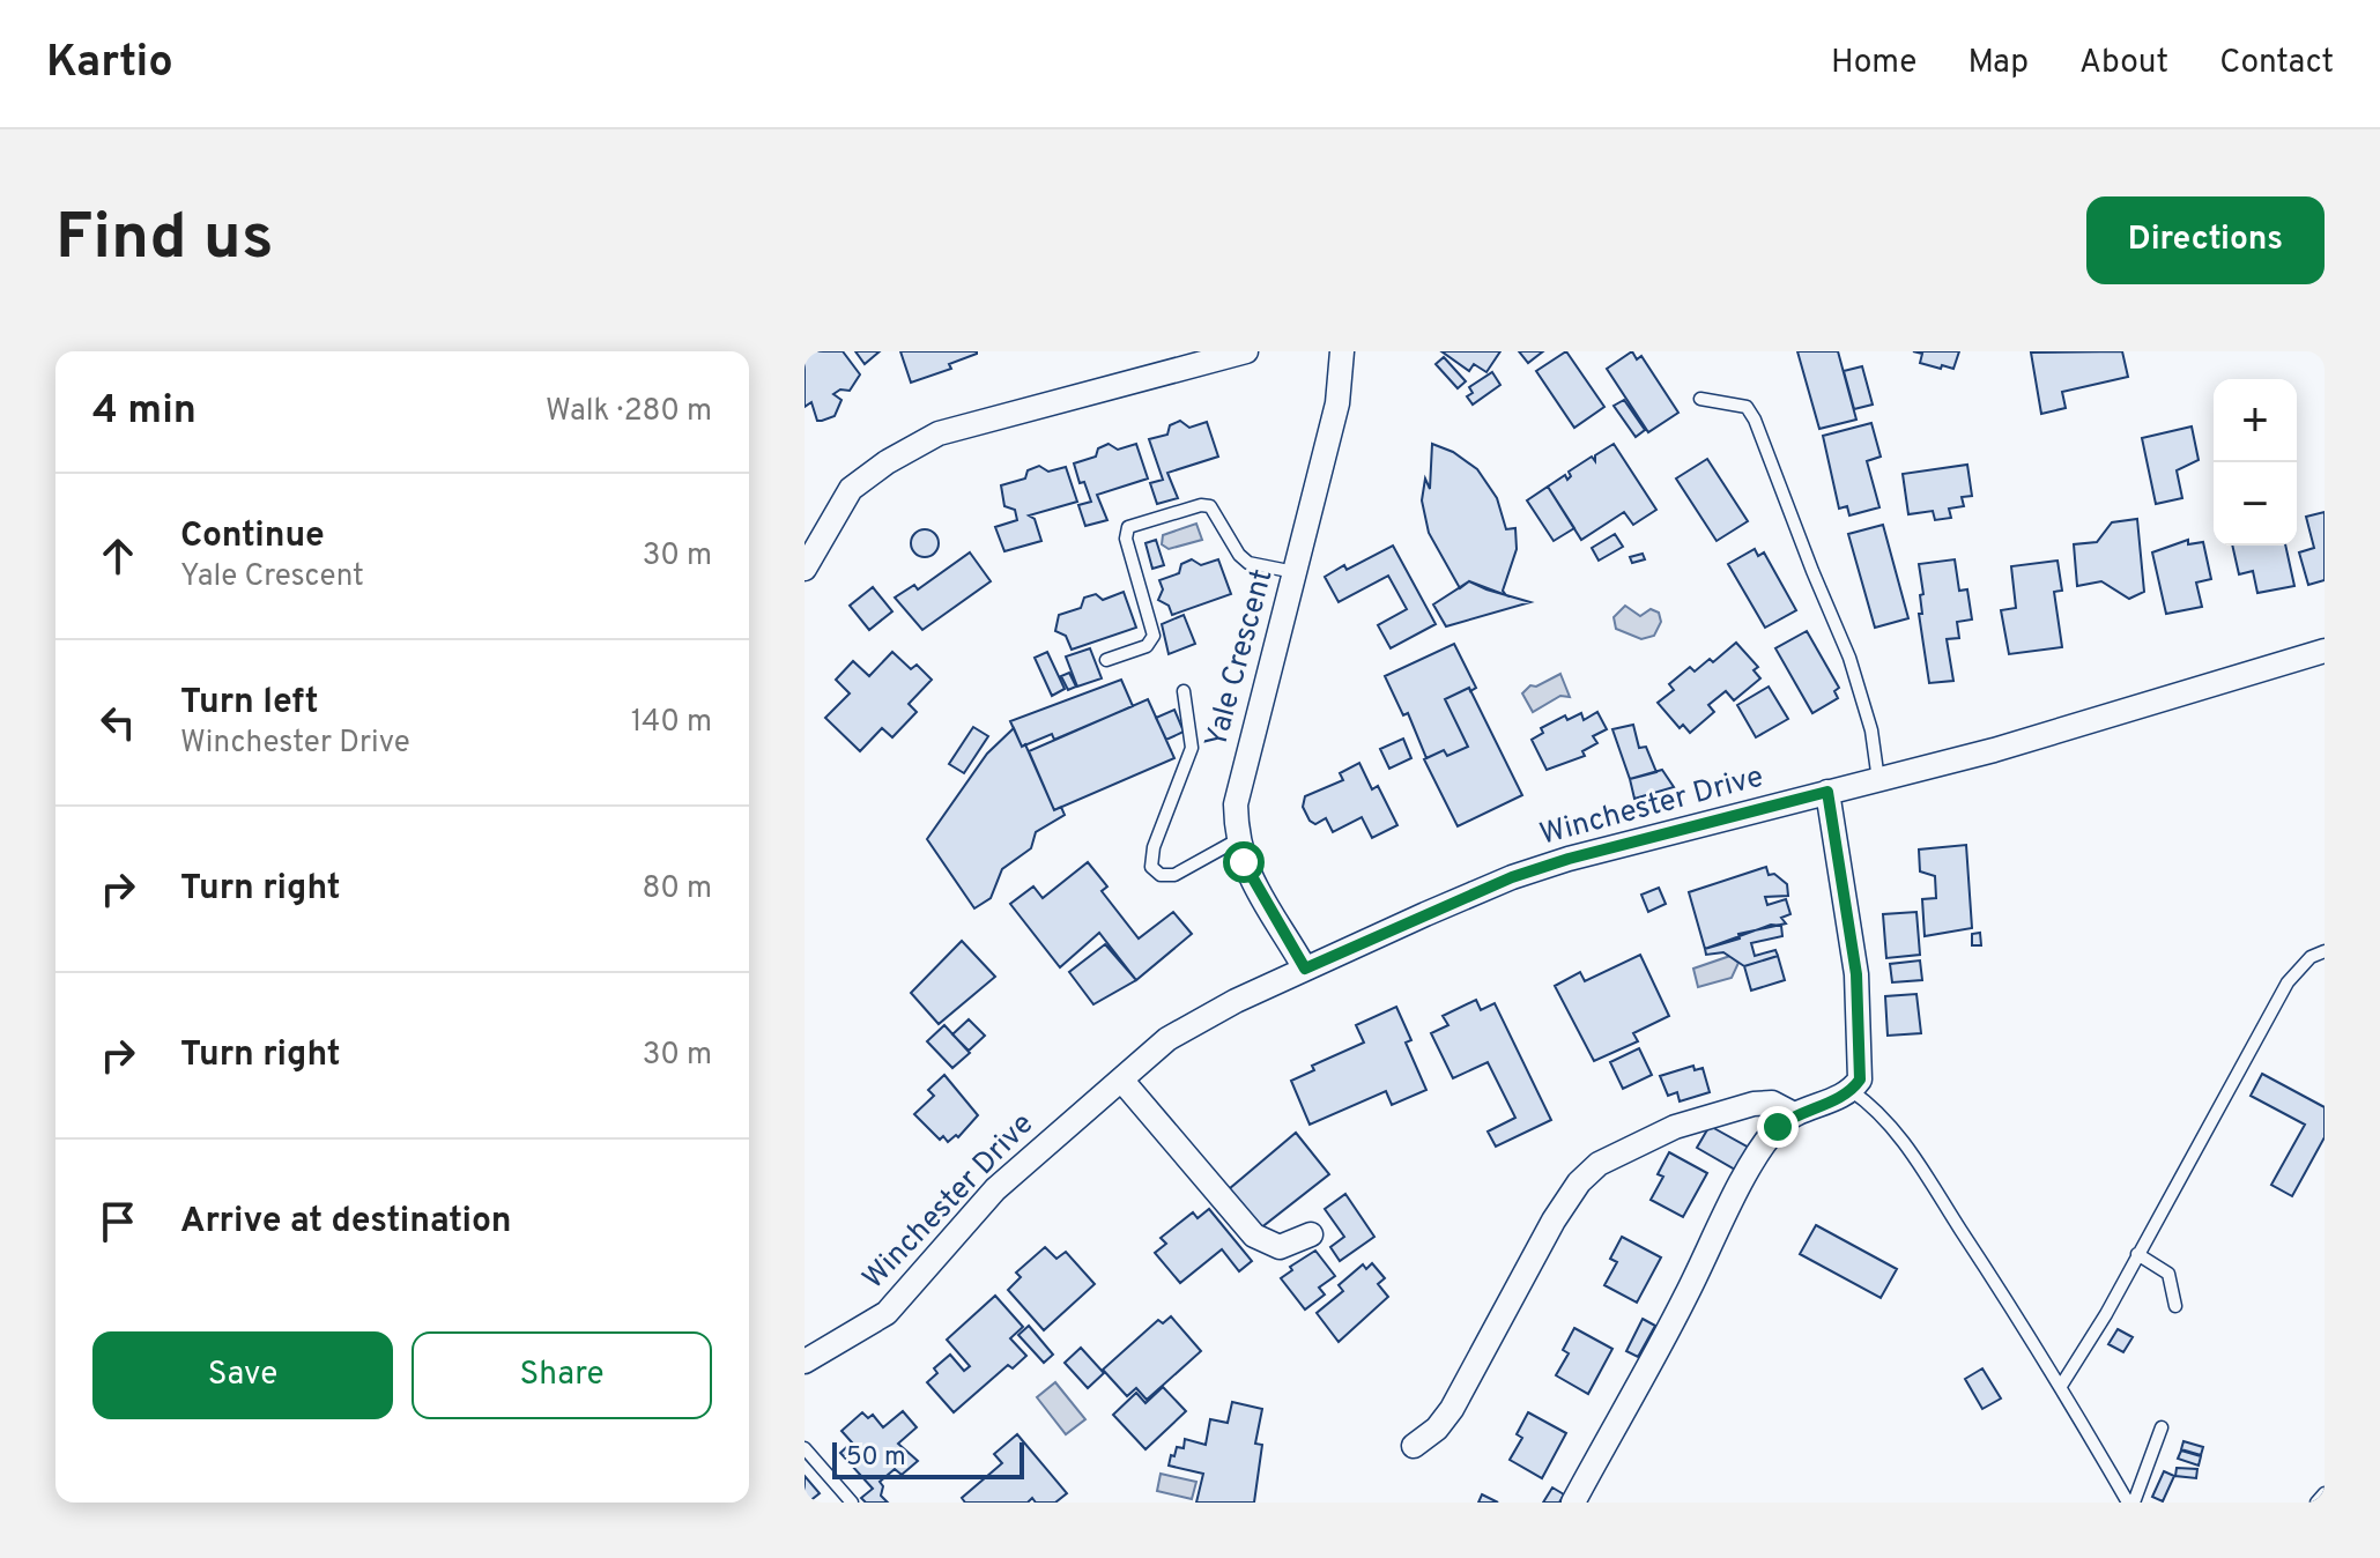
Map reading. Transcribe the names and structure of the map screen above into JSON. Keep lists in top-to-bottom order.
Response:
{
  "streets": {
    "street": ["Yale Crescent", "Winchester Drive"]
  },
  "crossings": [
    ["Yale Crescent", "Winchester Drive"]
  ],
  "scale_bar": "50 m",
  "page": {
    "header": "Kartio",
    "nav": [
      "Home",
      "Map",
      "About",
      "Contact"
    ],
    "buttons": [
      "Directions",
      ["Save", "Share"]
    ],
    "title": "Find us",
    "heading": ["4 min", "Walk · 280 m"],
    "map_buttons": ["+", "−"],
    "list": [
      ["Continue", "Yale Crescent", "30 m"],
      ["Turn left", "Winchester Drive", "140 m"],
      ["Turn right", "80 m"],
      ["Turn right", "30 m"],
      "Arrive at destination"
    ],
    "scale": "50 m"
  }
}
